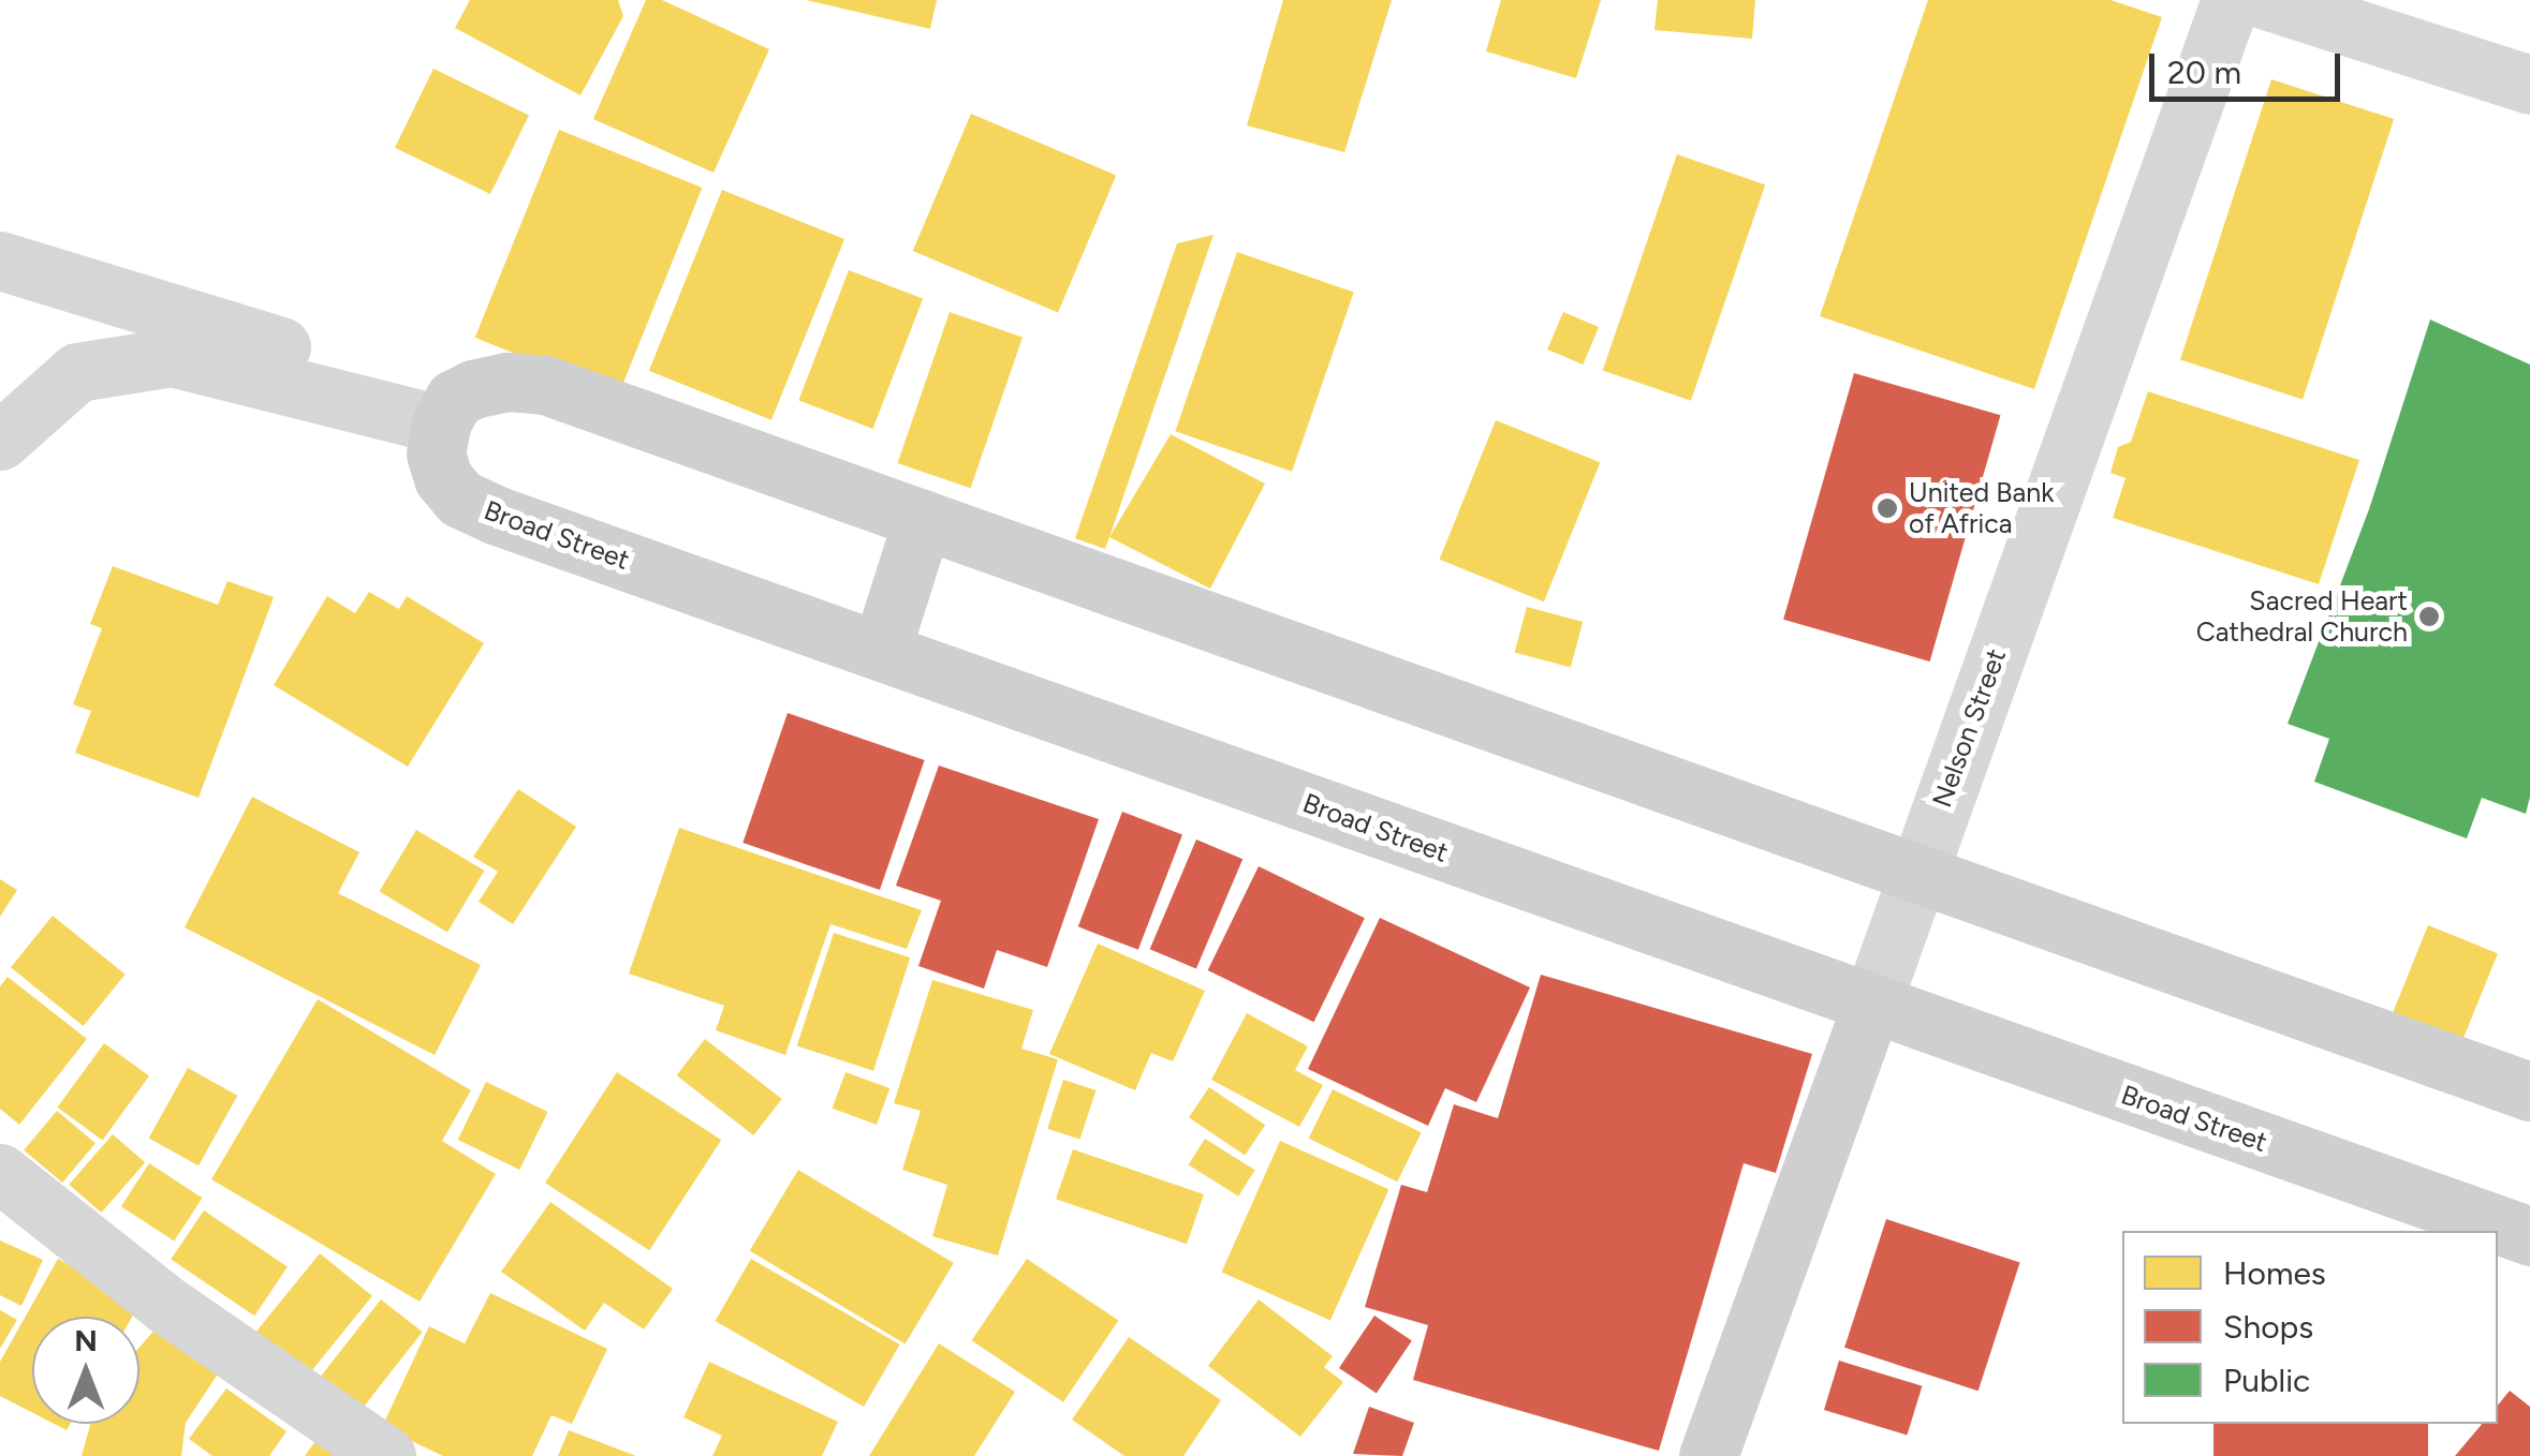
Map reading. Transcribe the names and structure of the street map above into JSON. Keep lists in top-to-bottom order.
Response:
{
  "streets": {
    "street": ["Broad Street", "Nelson Street"]
  },
  "crossings": [
    ["Broad Street", "Nelson Street"]
  ],
  "places": ["United Bank of Africa", "Sacred Heart Cathedral Church"],
  "legend": ["Homes", "Shops", "Public"],
  "scale_bar": "20 m",
  "north": "top"
}
